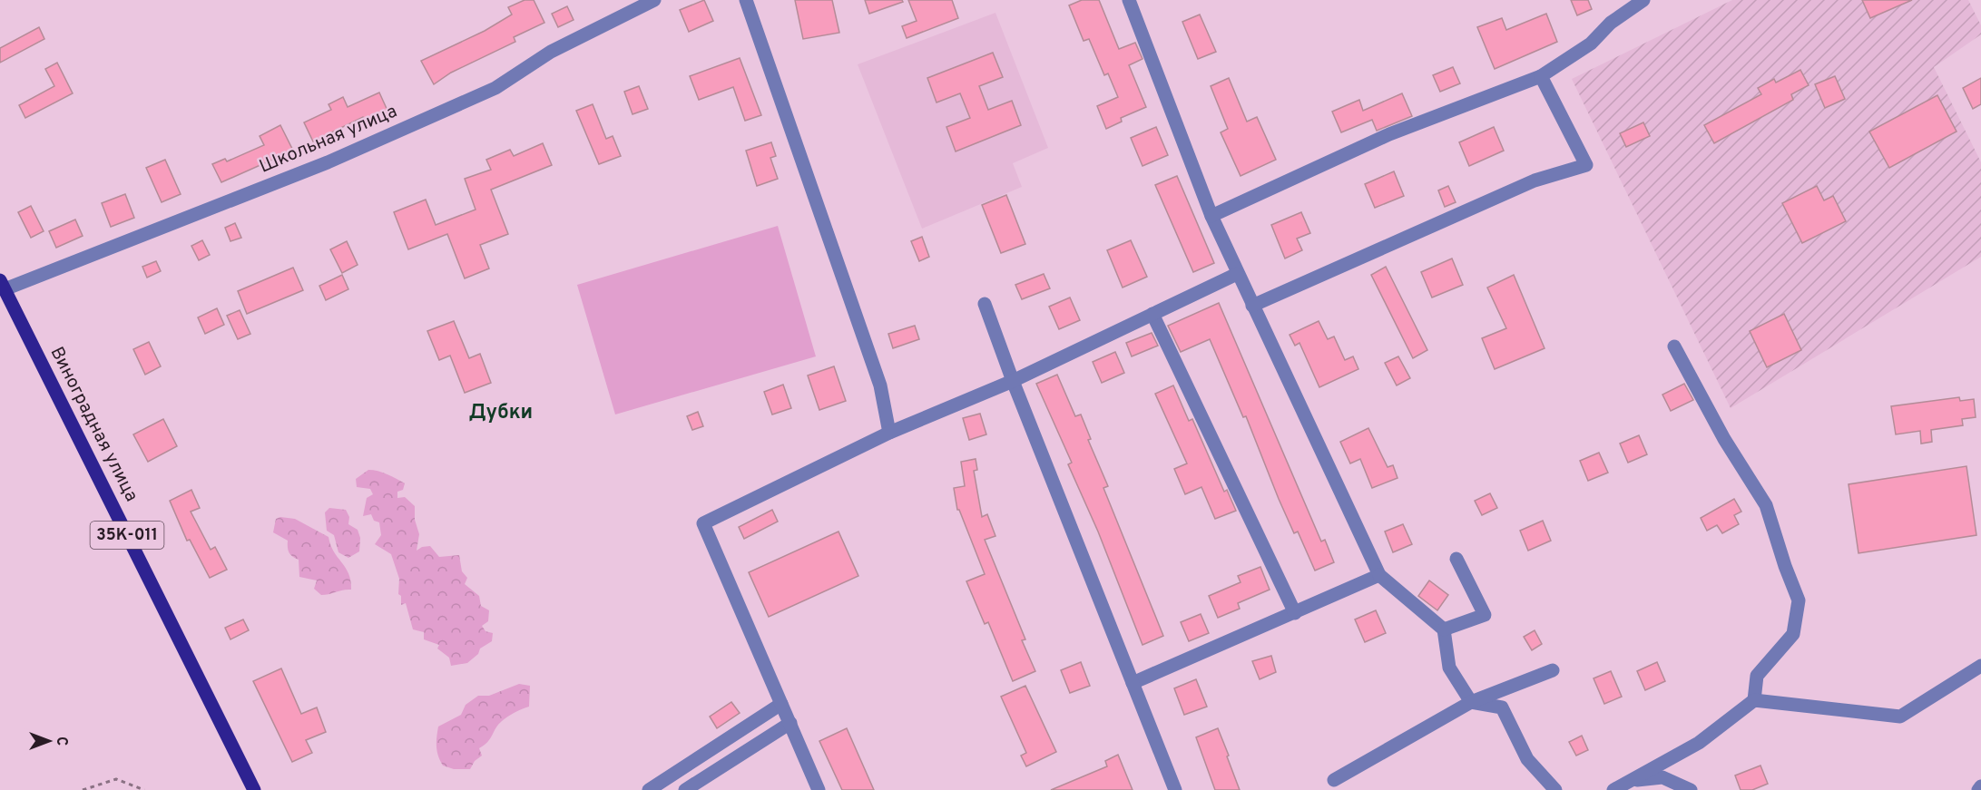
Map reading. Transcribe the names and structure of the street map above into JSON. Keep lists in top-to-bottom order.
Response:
{
  "streets": {
    "main road": ["Виноградная улица", "35К-011"],
    "street": ["Школьная улица"]
  },
  "crossings": [
    ["Школьная улица", "Виноградная улица"]
  ],
  "districts": ["Дубки"],
  "north": "right"
}
